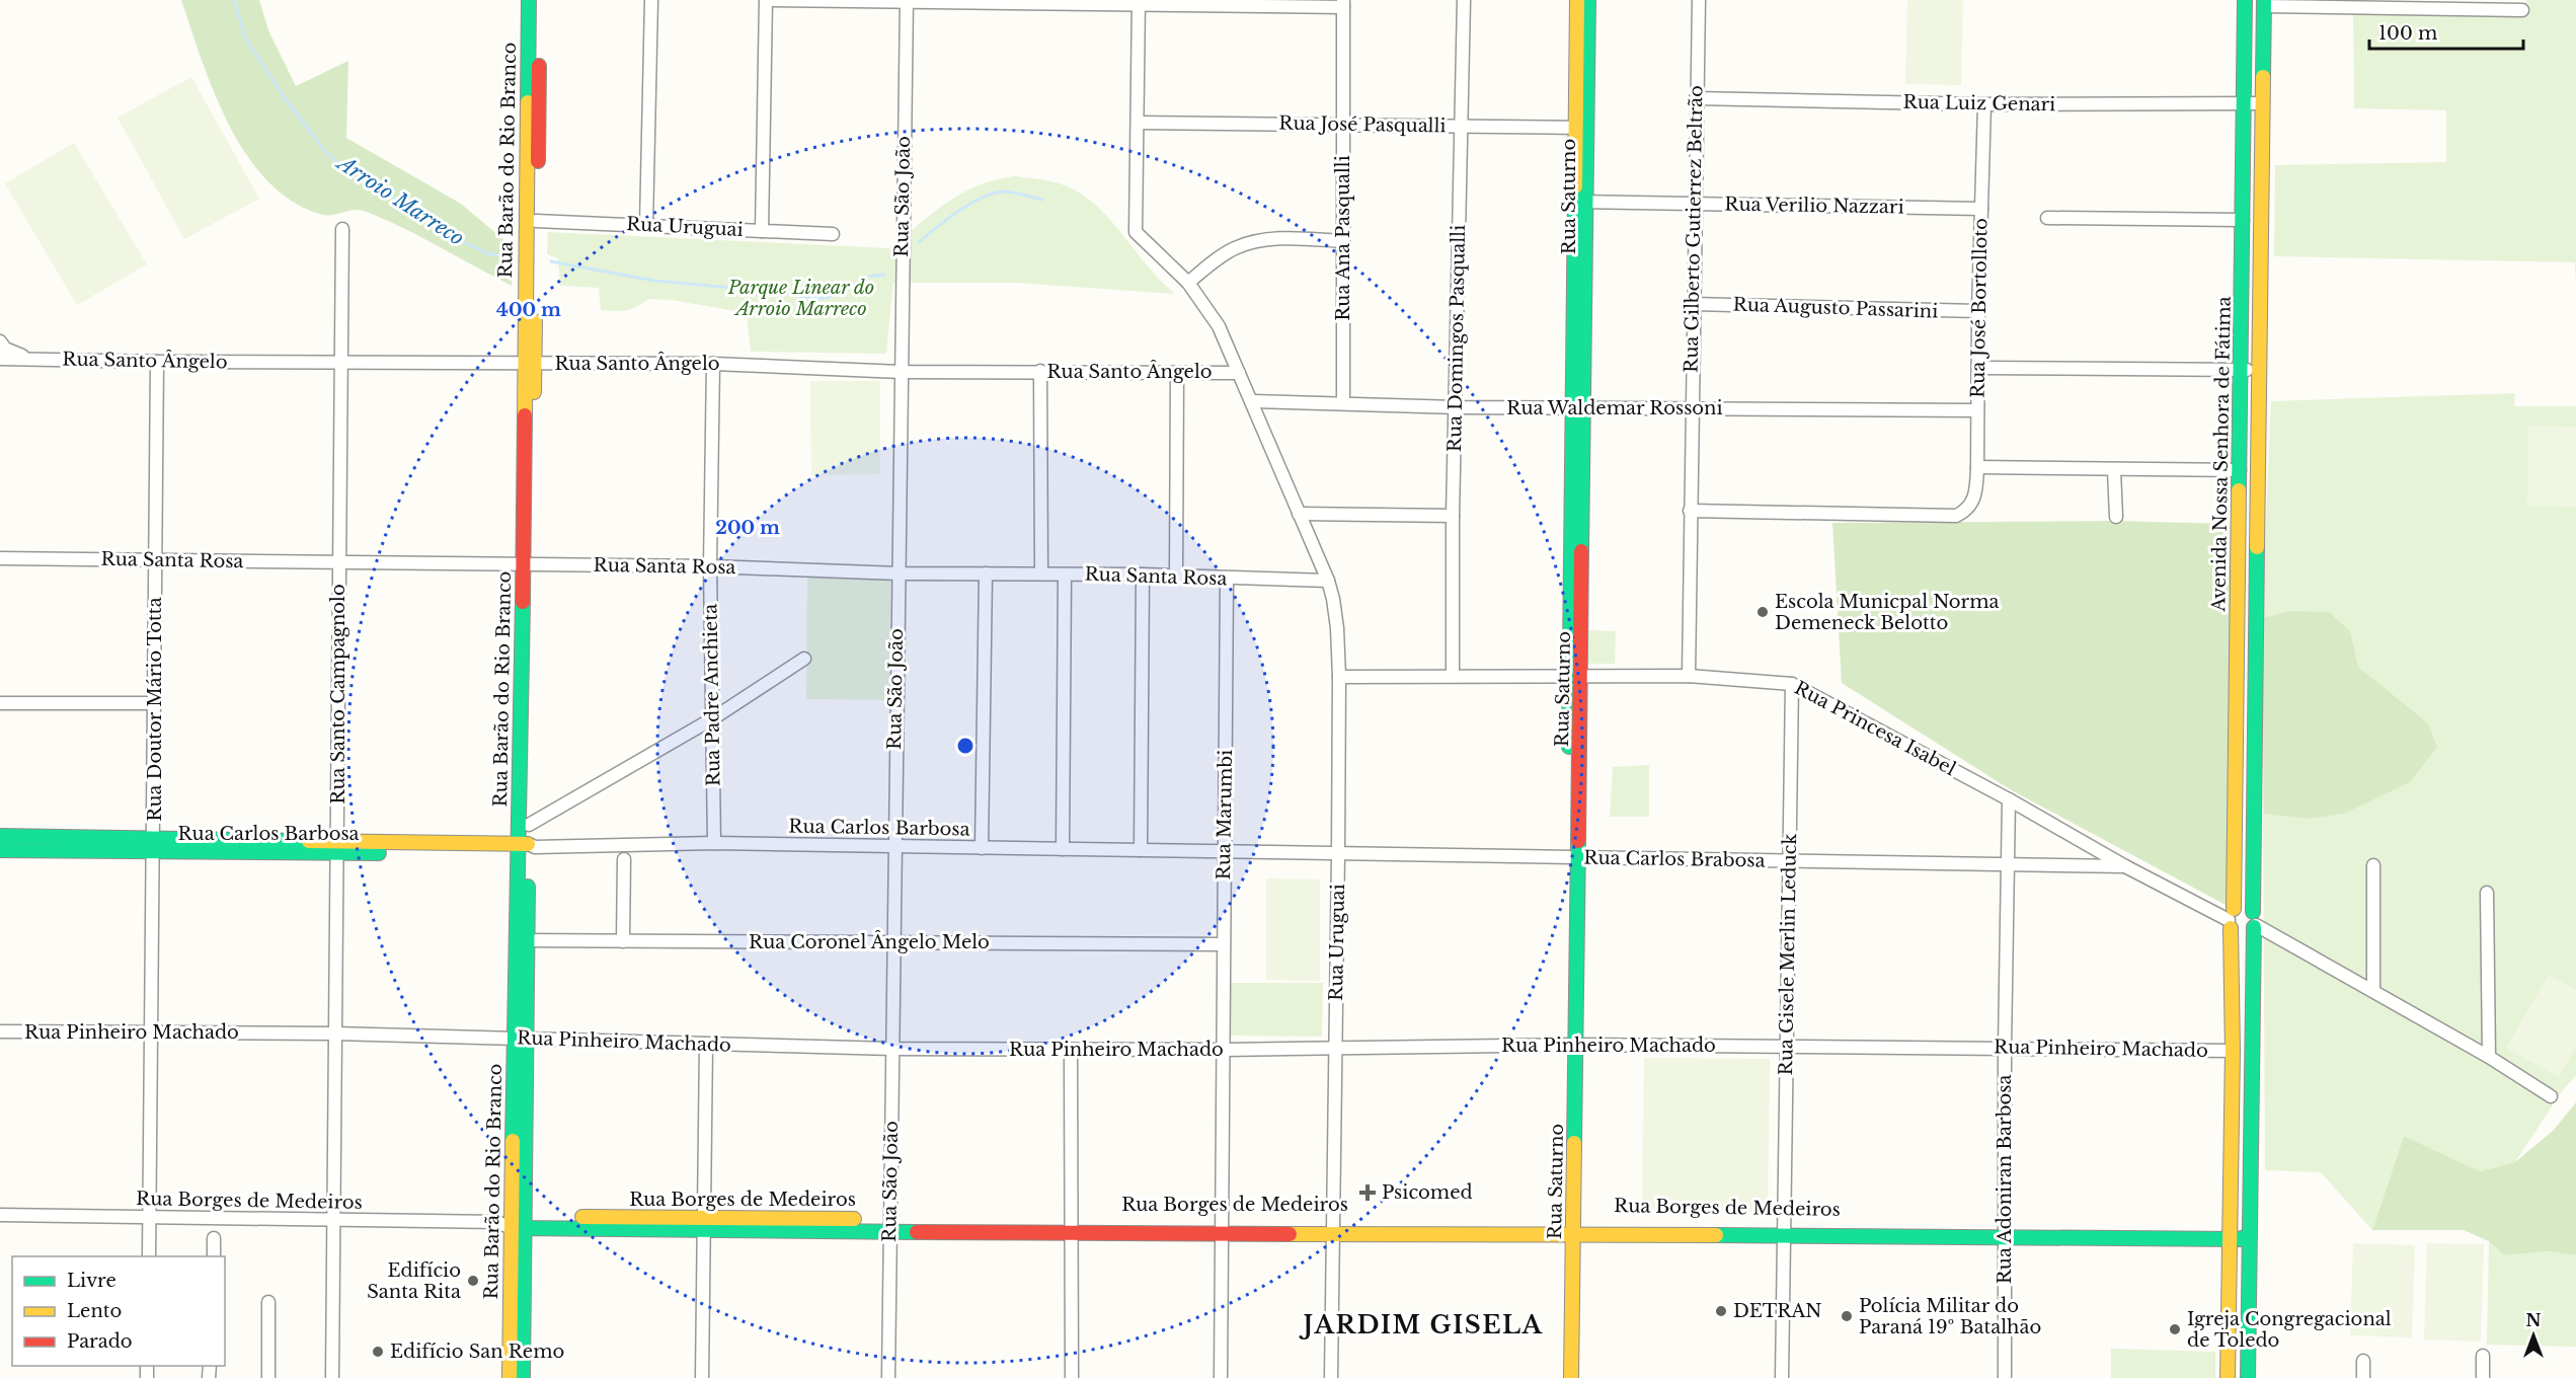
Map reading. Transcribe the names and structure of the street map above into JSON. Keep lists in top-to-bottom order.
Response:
{
  "streets": {
    "street": [
      "Rua Luiz Genari",
      "Rua José Pasqualli",
      "Rua Barão do Rio Branco",
      "Rua São João",
      "Rua Saturno",
      "Rua Verilio Nazzari",
      "Rua Uruguai",
      "Rua Gilberto Gutierrez Beltrão",
      "Rua Ana Pasqualli",
      "Rua Augusto Passarini",
      "Rua José Bortolloto",
      "Rua Domingos Pasqualli",
      "Rua Santo Ângelo",
      "Rua Waldemar Rossoni",
      "Avenida Nossa Senhora de Fátima",
      "Rua Santa Rosa",
      "Rua Santo Campagnolo",
      "Rua Padre Anchieta",
      "Rua Doutor Mário Totta",
      "Rua Princesa Isabel",
      "Rua Marumbi",
      "Rua Carlos Barbosa",
      "Rua Carlos Brabosa",
      "Rua Coronel Ângelo Melo",
      "Rua Gisele Merlin Leduck",
      "Rua Pinheiro Machado",
      "Rua Adoniran Barbosa",
      "Rua Borges de Medeiros"
    ]
  },
  "crossings": [
    ["Rua Luiz Genari", "Rua Gilberto Gutierrez Beltrão"],
    ["Rua Luiz Genari", "Rua José Bortolloto"],
    ["Rua Luiz Genari", "Avenida Nossa Senhora de Fátima"],
    ["Rua José Pasqualli", "Rua Saturno"],
    ["Rua José Pasqualli", "Rua Uruguai"],
    ["Rua José Pasqualli", "Rua Ana Pasqualli"],
    ["Rua José Pasqualli", "Rua Domingos Pasqualli"],
    ["Rua Barão do Rio Branco", "Rua Uruguai"],
    ["Rua Barão do Rio Branco", "Rua Santo Ângelo"],
    ["Rua Barão do Rio Branco", "Rua Santa Rosa"],
    ["Rua Barão do Rio Branco", "Rua Carlos Barbosa"],
    ["Rua Barão do Rio Branco", "Rua Coronel Ângelo Melo"],
    ["Rua Barão do Rio Branco", "Rua Pinheiro Machado"],
    ["Rua Barão do Rio Branco", "Rua Borges de Medeiros"],
    ["Rua São João", "Rua Santo Ângelo"],
    ["Rua São João", "Rua Santa Rosa"],
    ["Rua São João", "Rua Carlos Barbosa"],
    ["Rua São João", "Rua Coronel Ângelo Melo"],
    ["Rua São João", "Rua Pinheiro Machado"],
    ["Rua São João", "Rua Borges de Medeiros"],
    ["Rua Saturno", "Rua Verilio Nazzari"],
    ["Rua Saturno", "Rua Waldemar Rossoni"],
    ["Rua Saturno", "Rua Princesa Isabel"],
    ["Rua Saturno", "Rua Carlos Brabosa"],
    ["Rua Saturno", "Rua Pinheiro Machado"],
    ["Rua Saturno", "Rua Borges de Medeiros"],
    ["Rua Verilio Nazzari", "Rua Gilberto Gutierrez Beltrão"],
    ["Rua Verilio Nazzari", "Rua José Bortolloto"],
    ["Rua Uruguai", "Rua Santo Ângelo"],
    ["Rua Uruguai", "Rua Waldemar Rossoni"],
    ["Rua Uruguai", "Rua Santa Rosa"],
    ["Rua Uruguai", "Rua Princesa Isabel"],
    ["Rua Uruguai", "Rua Carlos Brabosa"],
    ["Rua Uruguai", "Rua Pinheiro Machado"],
    ["Rua Uruguai", "Rua Borges de Medeiros"],
    ["Rua Gilberto Gutierrez Beltrão", "Rua Augusto Passarini"],
    ["Rua Gilberto Gutierrez Beltrão", "Rua José Bortolloto"],
    ["Rua Gilberto Gutierrez Beltrão", "Rua Waldemar Rossoni"],
    ["Rua Gilberto Gutierrez Beltrão", "Rua Princesa Isabel"],
    ["Rua Ana Pasqualli", "Rua Waldemar Rossoni"],
    ["Rua Augusto Passarini", "Rua José Bortolloto"],
    ["Rua José Bortolloto", "Rua Waldemar Rossoni"],
    ["Rua Domingos Pasqualli", "Rua Waldemar Rossoni"],
    ["Rua Domingos Pasqualli", "Rua Princesa Isabel"],
    ["Rua Santo Ângelo", "Rua Santo Campagnolo"],
    ["Rua Santo Ângelo", "Rua Padre Anchieta"],
    ["Rua Santo Ângelo", "Rua Doutor Mário Totta"],
    ["Avenida Nossa Senhora de Fátima", "Rua Princesa Isabel"],
    ["Avenida Nossa Senhora de Fátima", "Rua Pinheiro Machado"],
    ["Avenida Nossa Senhora de Fátima", "Rua Borges de Medeiros"],
    ["Rua Santa Rosa", "Rua Santo Campagnolo"],
    ["Rua Santa Rosa", "Rua Padre Anchieta"],
    ["Rua Santa Rosa", "Rua Doutor Mário Totta"],
    ["Rua Santa Rosa", "Rua Marumbi"],
    ["Rua Santo Campagnolo", "Rua Carlos Barbosa"],
    ["Rua Santo Campagnolo", "Rua Pinheiro Machado"],
    ["Rua Santo Campagnolo", "Rua Borges de Medeiros"],
    ["Rua Padre Anchieta", "Rua Carlos Barbosa"],
    ["Rua Doutor Mário Totta", "Rua Carlos Barbosa"],
    ["Rua Doutor Mário Totta", "Rua Pinheiro Machado"],
    ["Rua Doutor Mário Totta", "Rua Borges de Medeiros"],
    ["Rua Princesa Isabel", "Rua Carlos Brabosa"],
    ["Rua Princesa Isabel", "Rua Gisele Merlin Leduck"],
    ["Rua Princesa Isabel", "Rua Adoniran Barbosa"],
    ["Rua Marumbi", "Rua Carlos Barbosa"],
    ["Rua Marumbi", "Rua Carlos Brabosa"],
    ["Rua Marumbi", "Rua Coronel Ângelo Melo"],
    ["Rua Marumbi", "Rua Pinheiro Machado"],
    ["Rua Marumbi", "Rua Borges de Medeiros"],
    ["Rua Carlos Barbosa", "Rua Carlos Brabosa"],
    ["Rua Carlos Brabosa", "Rua Gisele Merlin Leduck"],
    ["Rua Carlos Brabosa", "Rua Adoniran Barbosa"],
    ["Rua Gisele Merlin Leduck", "Rua Pinheiro Machado"],
    ["Rua Gisele Merlin Leduck", "Rua Borges de Medeiros"],
    ["Rua Pinheiro Machado", "Rua Adoniran Barbosa"],
    ["Rua Adoniran Barbosa", "Rua Borges de Medeiros"]
  ],
  "districts": ["JARDIM GISELA"],
  "water": ["Arroio Marreco"],
  "parks": ["Parque Linear do Arroio Marreco"],
  "places": {
    "other": [
      "Escola Municpal Norma Demeneck Belotto",
      "Edifício Santa Rita",
      "DETRAN",
      "Polícia Militar do Paraná 19º Batalhão",
      "Igreja Congregacional de Toledo",
      "Edifício San Remo"
    ],
    "health": ["Psicomed"]
  },
  "legend": ["Livre", "Lento", "Parado"],
  "scale_bar": "100 m",
  "north": "top",
  "rings": ["400 m", "200 m"]
}
